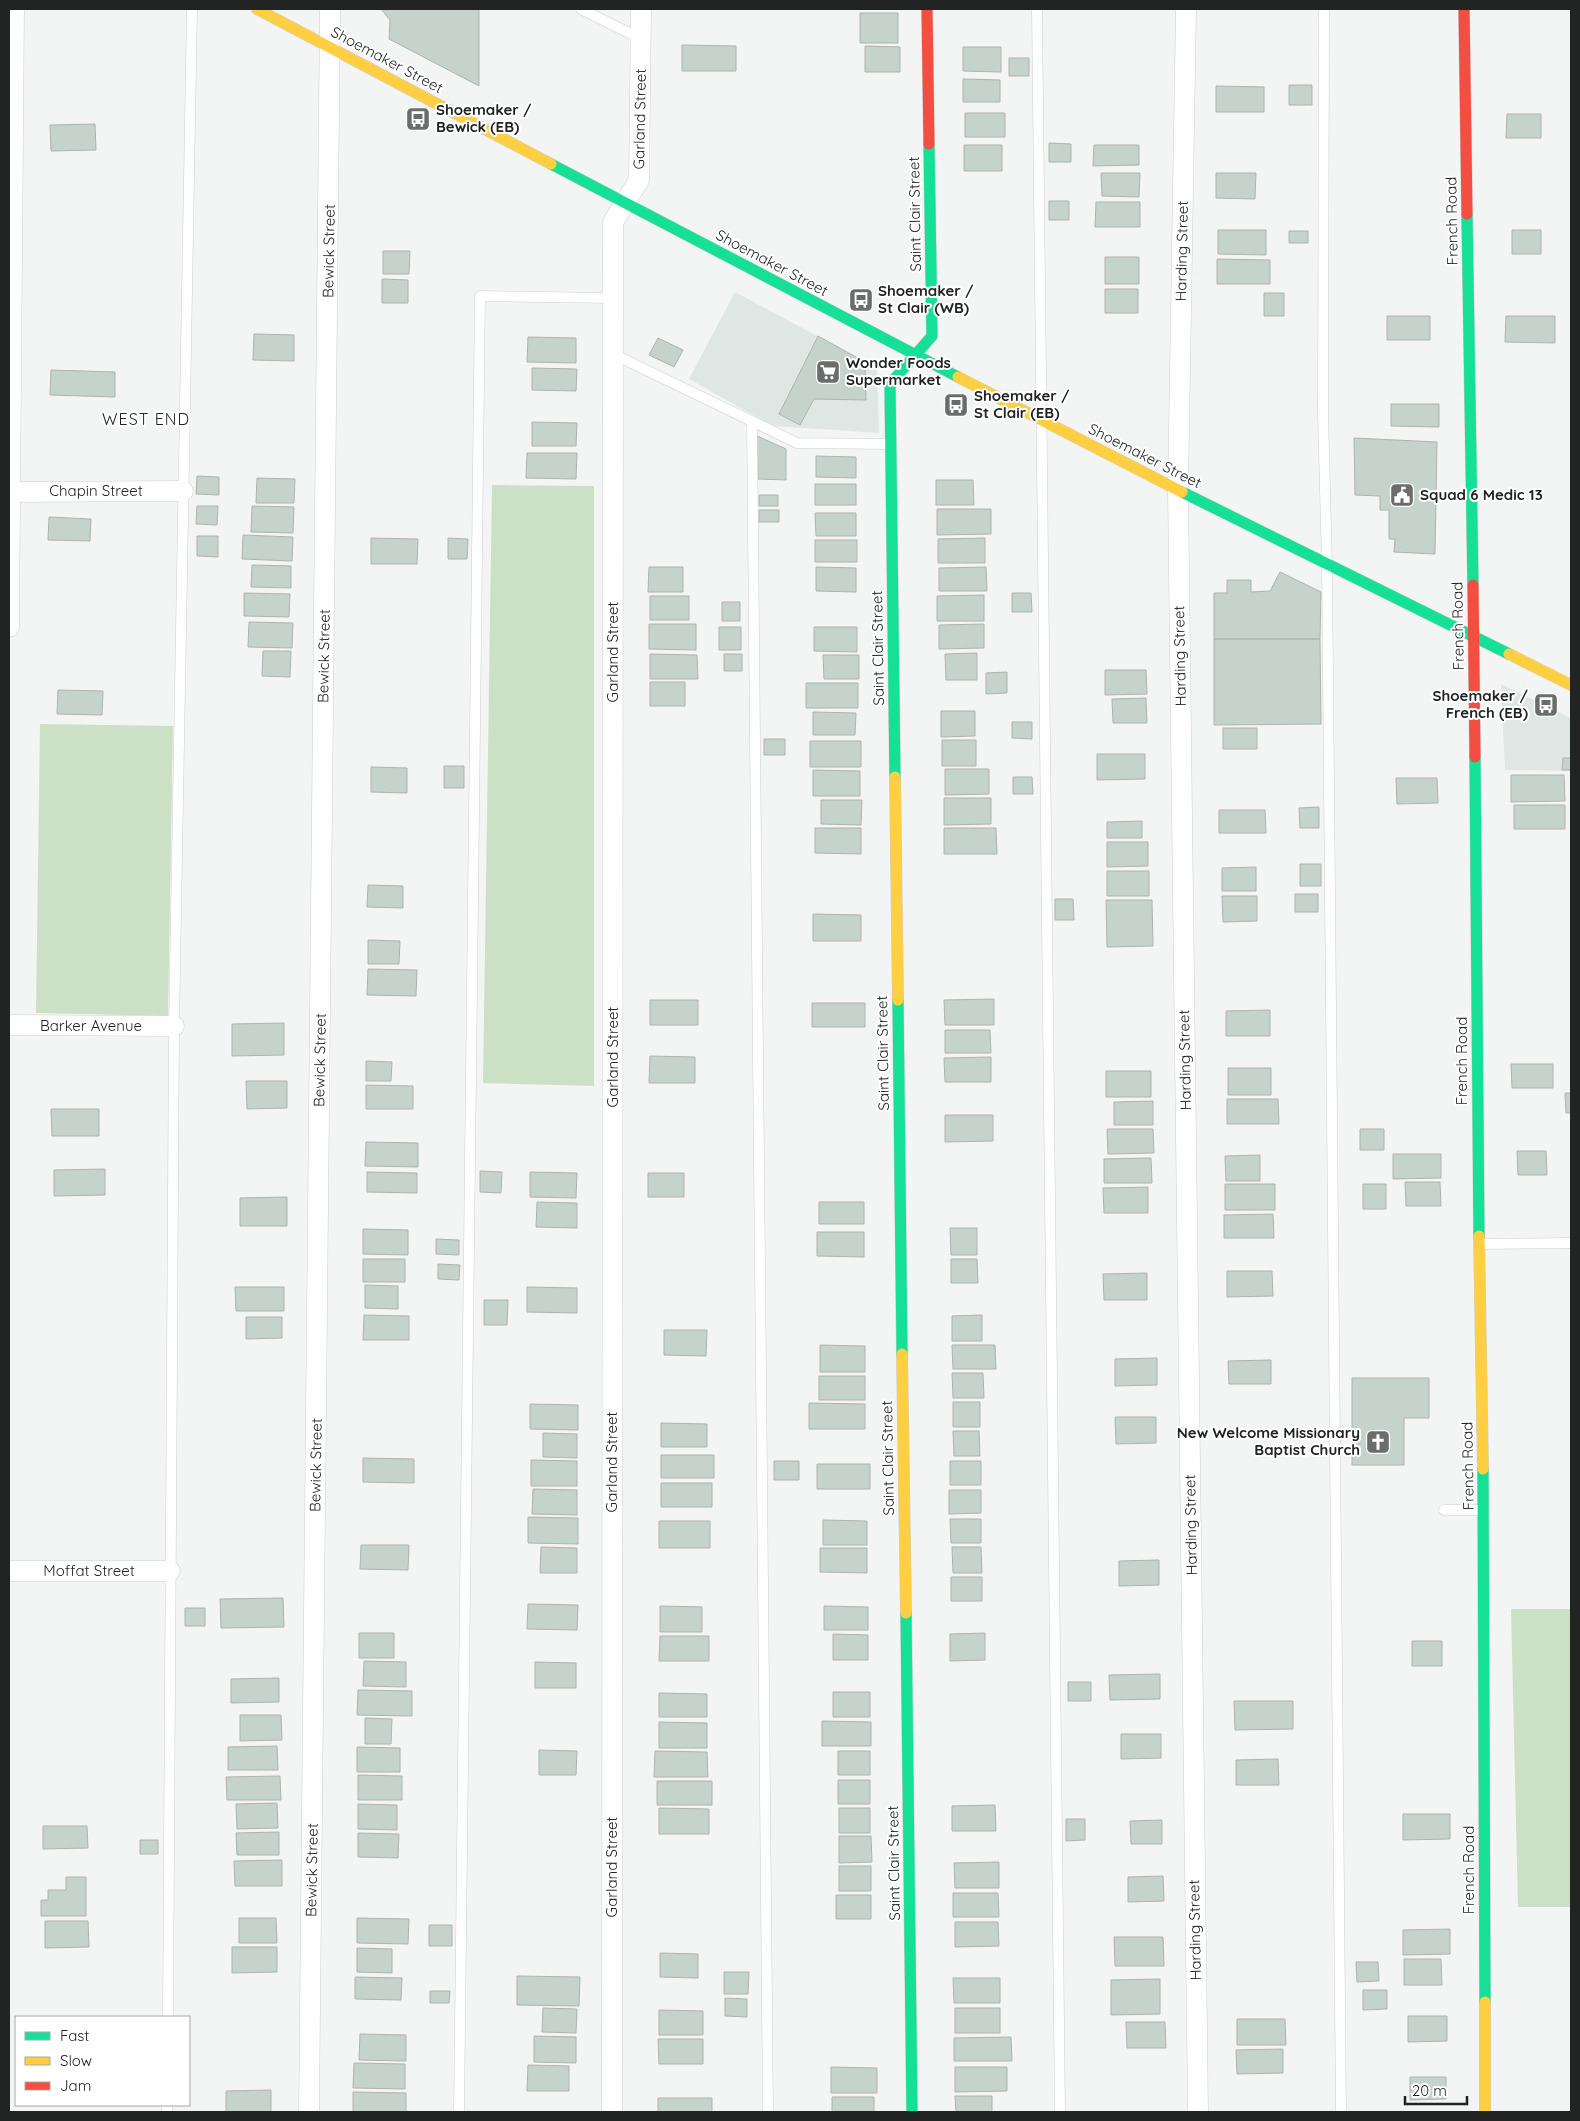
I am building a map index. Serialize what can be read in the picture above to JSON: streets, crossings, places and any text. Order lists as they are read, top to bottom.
{
  "streets": {
    "street": [
      "Shoemaker Street",
      "Garland Street",
      "Saint Clair Street",
      "French Road",
      "Bewick Street",
      "Harding Street",
      "Chapin Street",
      "Barker Avenue",
      "Moffat Street"
    ]
  },
  "crossings": [
    ["Shoemaker Street", "Garland Street"],
    ["Shoemaker Street", "Saint Clair Street"],
    ["Shoemaker Street", "French Road"],
    ["Shoemaker Street", "Bewick Street"],
    ["Shoemaker Street", "Harding Street"]
  ],
  "districts": ["WEST END"],
  "places": {
    "bus stop": [
      "Shoemaker / Bewick (EB)",
      "Shoemaker / St Clair (WB)",
      "Shoemaker / St Clair (EB)",
      "Shoemaker / French (EB)"
    ],
    "supermarket": ["Wonder Foods Supermarket"],
    "public building": ["Squad 6 Medic 13"],
    "church": ["New Welcome Missionary Baptist Church"]
  },
  "legend": ["Fast", "Slow", "Jam"],
  "scale_bar": "20 m"
}
